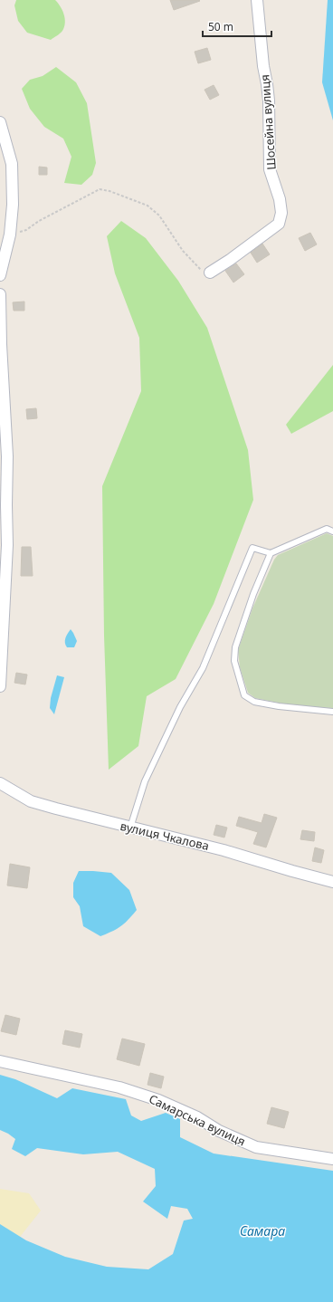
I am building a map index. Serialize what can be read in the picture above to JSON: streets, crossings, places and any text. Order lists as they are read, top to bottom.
{
  "streets": {
    "street": ["Шосейна вулиця", "вулиця Чкалова", "Самарська вулиця"]
  },
  "water": ["Самара"],
  "scale_bar": "50 m"
}
